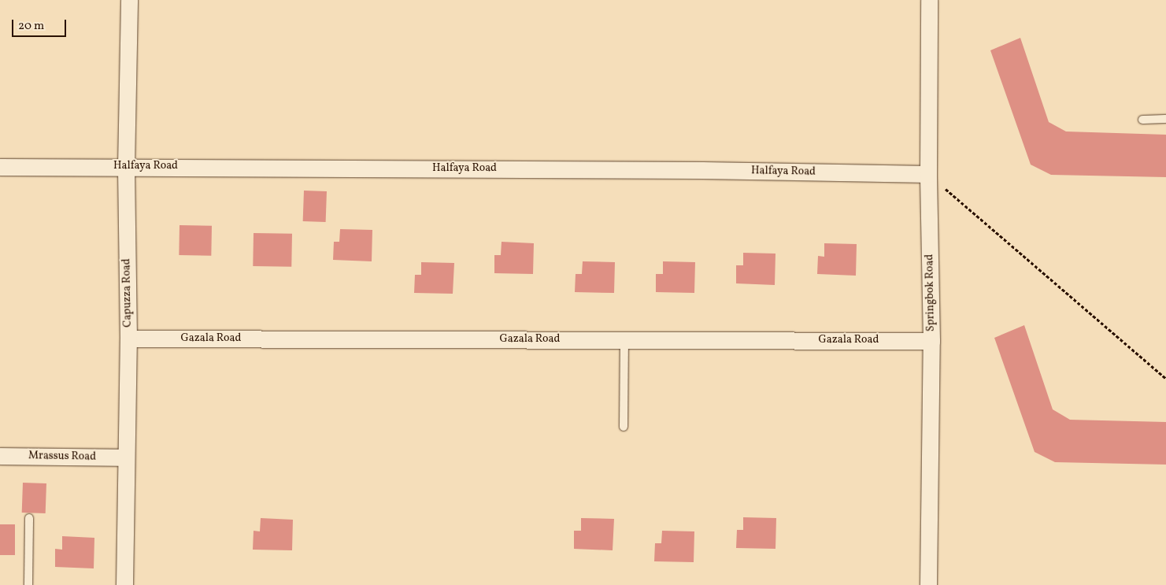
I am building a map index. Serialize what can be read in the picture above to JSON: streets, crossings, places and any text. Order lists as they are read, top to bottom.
{
  "streets": {
    "street": [
      "Halfaya Road",
      "Capuzza Road",
      "Springbok Road",
      "Gazala Road",
      "Mrassus Road"
    ]
  },
  "crossings": [
    ["Halfaya Road", "Capuzza Road"],
    ["Halfaya Road", "Springbok Road"],
    ["Capuzza Road", "Gazala Road"],
    ["Capuzza Road", "Mrassus Road"],
    ["Springbok Road", "Gazala Road"]
  ],
  "scale_bar": "20 m"
}
